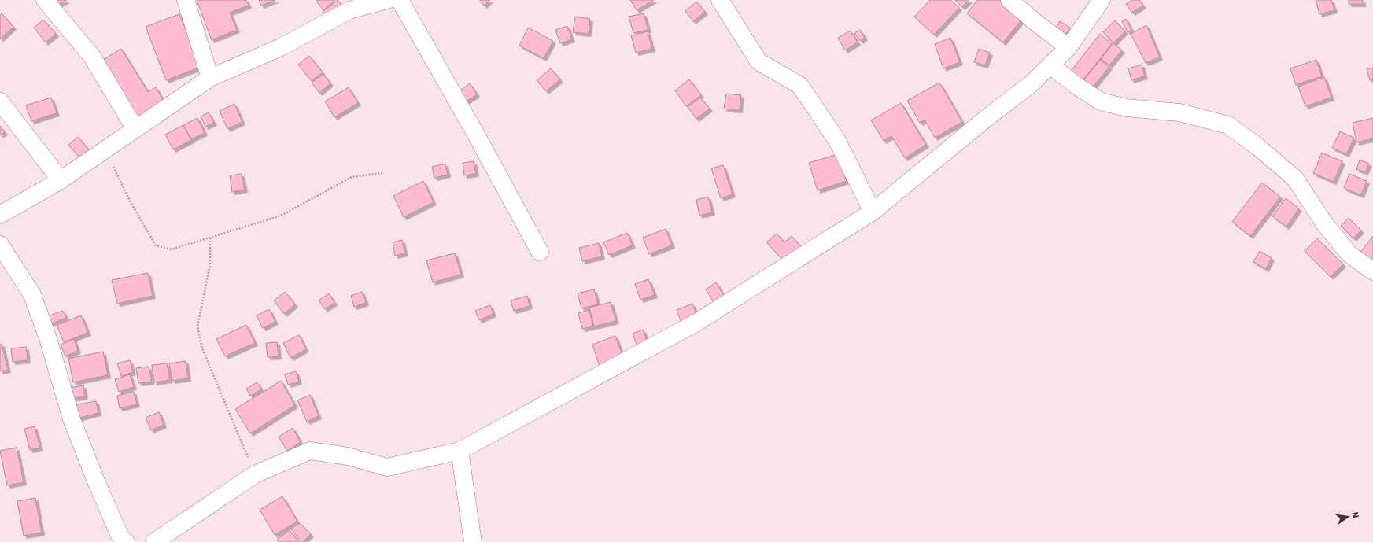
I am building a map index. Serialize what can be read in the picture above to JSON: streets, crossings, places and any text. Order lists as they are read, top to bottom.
{
  "north": "right"
}
